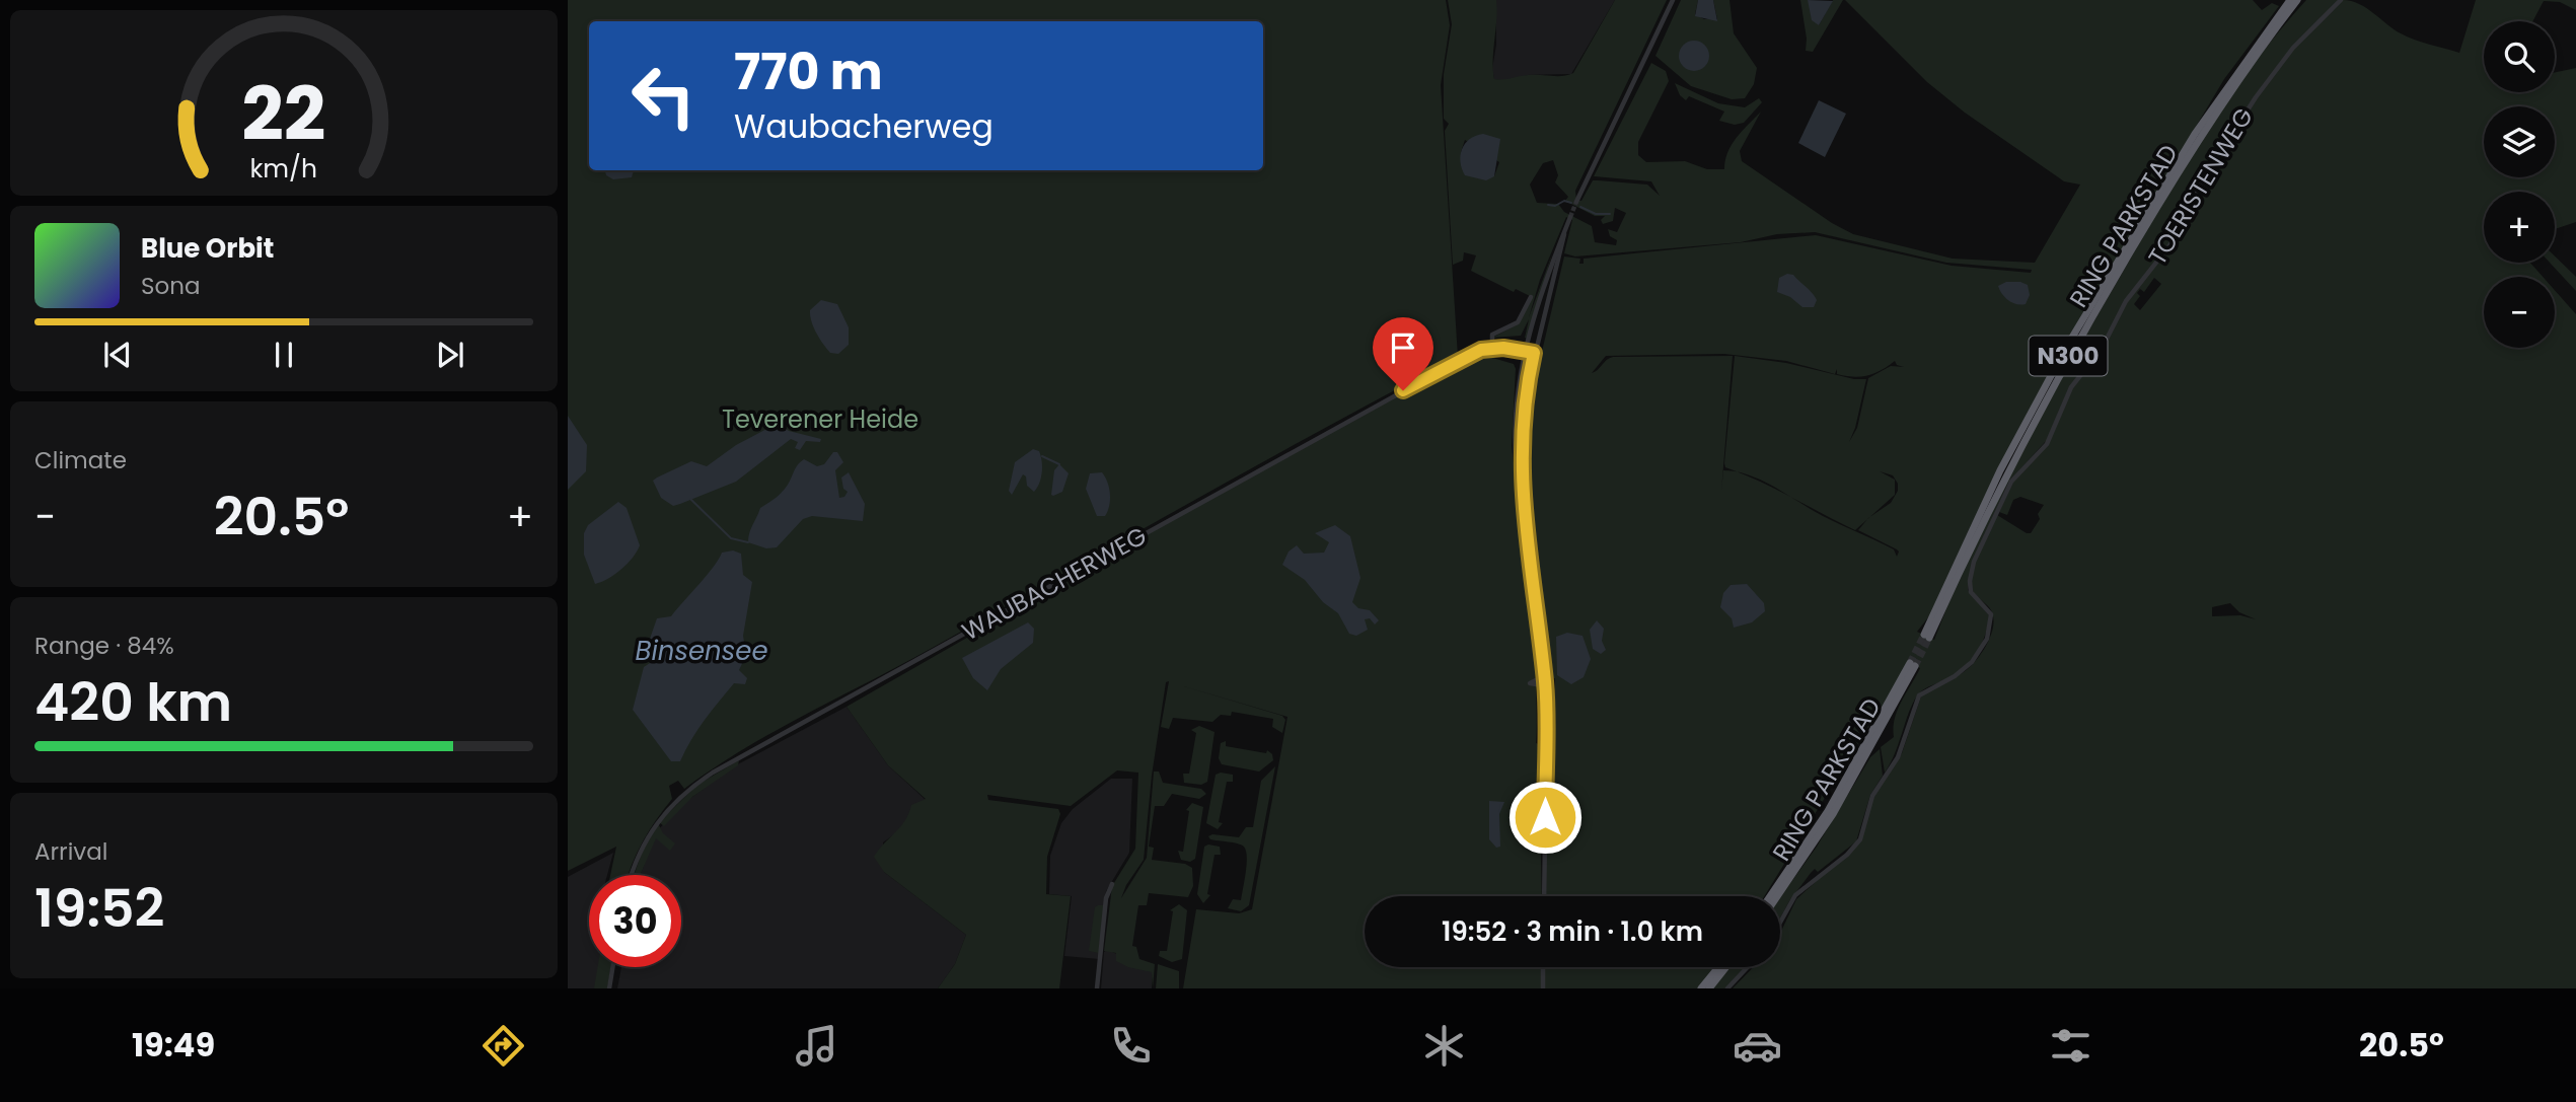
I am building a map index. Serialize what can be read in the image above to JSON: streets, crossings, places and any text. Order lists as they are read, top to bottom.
{
  "streets": {
    "highway": ["RING PARKSTAD", "N300"],
    "street": ["TOERISTENWEG", "WAUBACHERWEG"]
  },
  "crossings": [
    ["RING PARKSTAD", "N300"]
  ],
  "water": ["Binsensee"],
  "parks": ["Teverener Heide"],
  "page": {
    "map_buttons": ["+", "−"],
    "turn": ["770 m", "Waubacherweg"],
    "song": ["Blue Orbit", "Sona"],
    "tile": [
      "Climate",
      ["Range · 84%", "420 km"],
      ["Arrival", "19:52"]
    ],
    "heat": ["−", "20.5°", "+"],
    "limit": "30",
    "trip": "19:52 · 3 min · 1.0 km",
    "tabs": ["19:49", "20.5°"],
    "gauge": ["22", "km/h"]
  }
}
